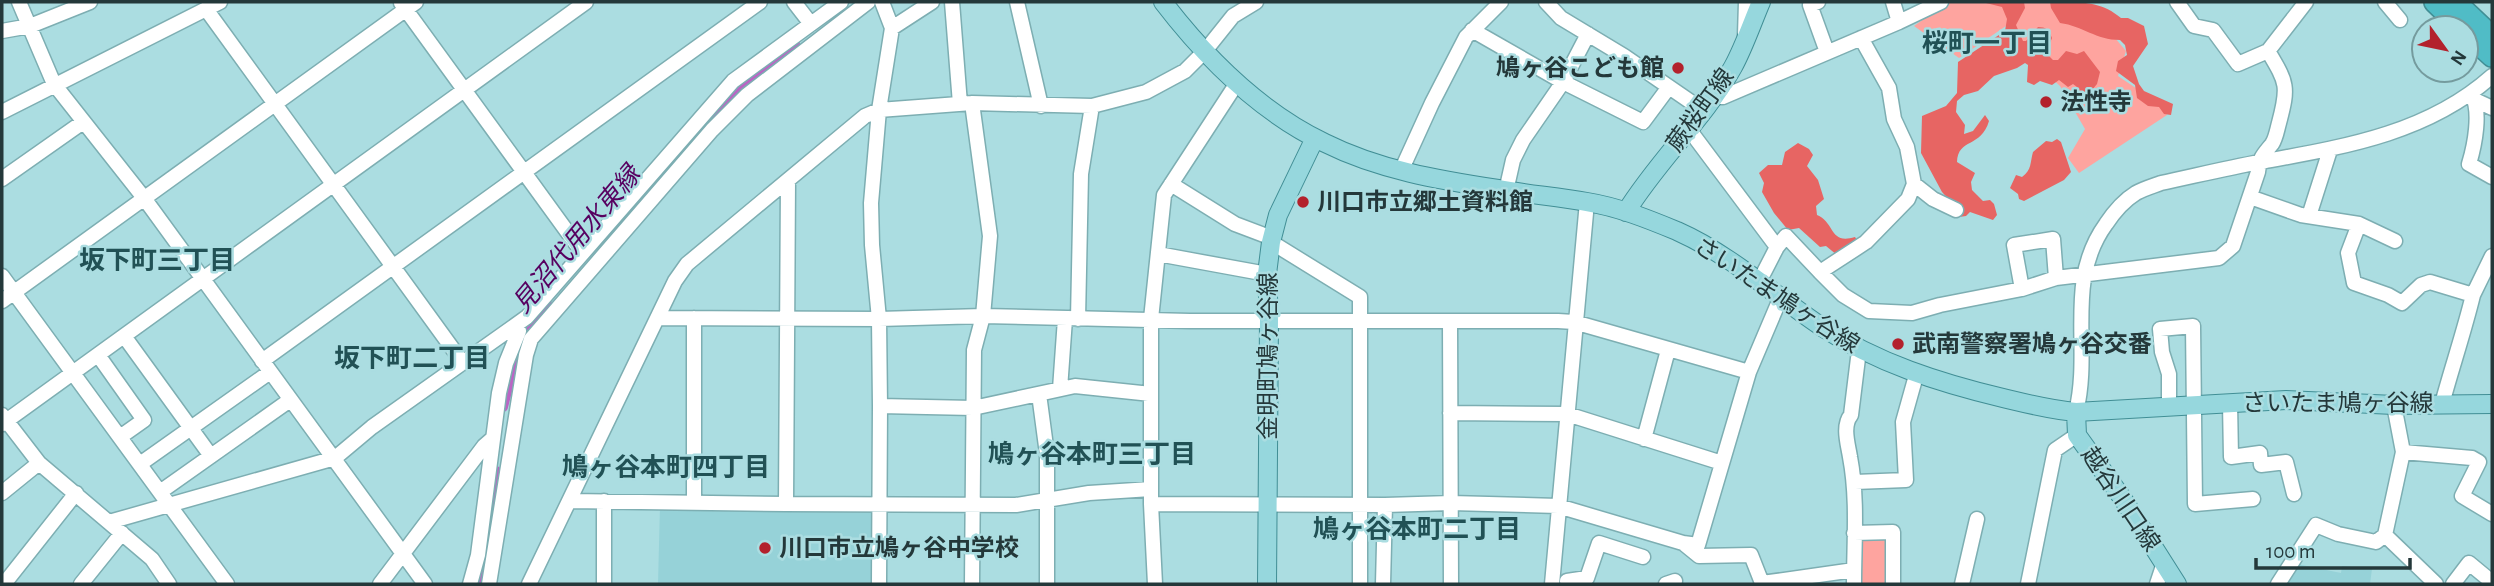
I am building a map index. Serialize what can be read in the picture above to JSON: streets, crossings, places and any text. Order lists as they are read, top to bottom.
{
  "streets": {
    "main road": [
      "蕨桜町線",
      "さいたま鳩ヶ谷線",
      "金明町鳩ヶ谷線",
      "越谷川口線"
    ]
  },
  "crossings": [
    ["蕨桜町線", "さいたま鳩ヶ谷線"],
    ["さいたま鳩ヶ谷線", "金明町鳩ヶ谷線"],
    ["さいたま鳩ヶ谷線", "越谷川口線"]
  ],
  "districts": [
    "桜町一丁目",
    "坂下町三丁目",
    "坂下町二丁目",
    "鳩ヶ谷本町三丁目",
    "鳩ヶ谷本町四丁目",
    "鳩ヶ谷本町二丁目"
  ],
  "water": ["見沼代用水東縁"],
  "places": [
    "鳩ヶ谷こども館",
    "法性寺",
    "川口市立郷土資料館",
    "武南警察署鳩ヶ谷交番",
    "川口市立鳩ヶ谷中学校"
  ],
  "scale_bar": "100 m",
  "north": "bottom right"
}
